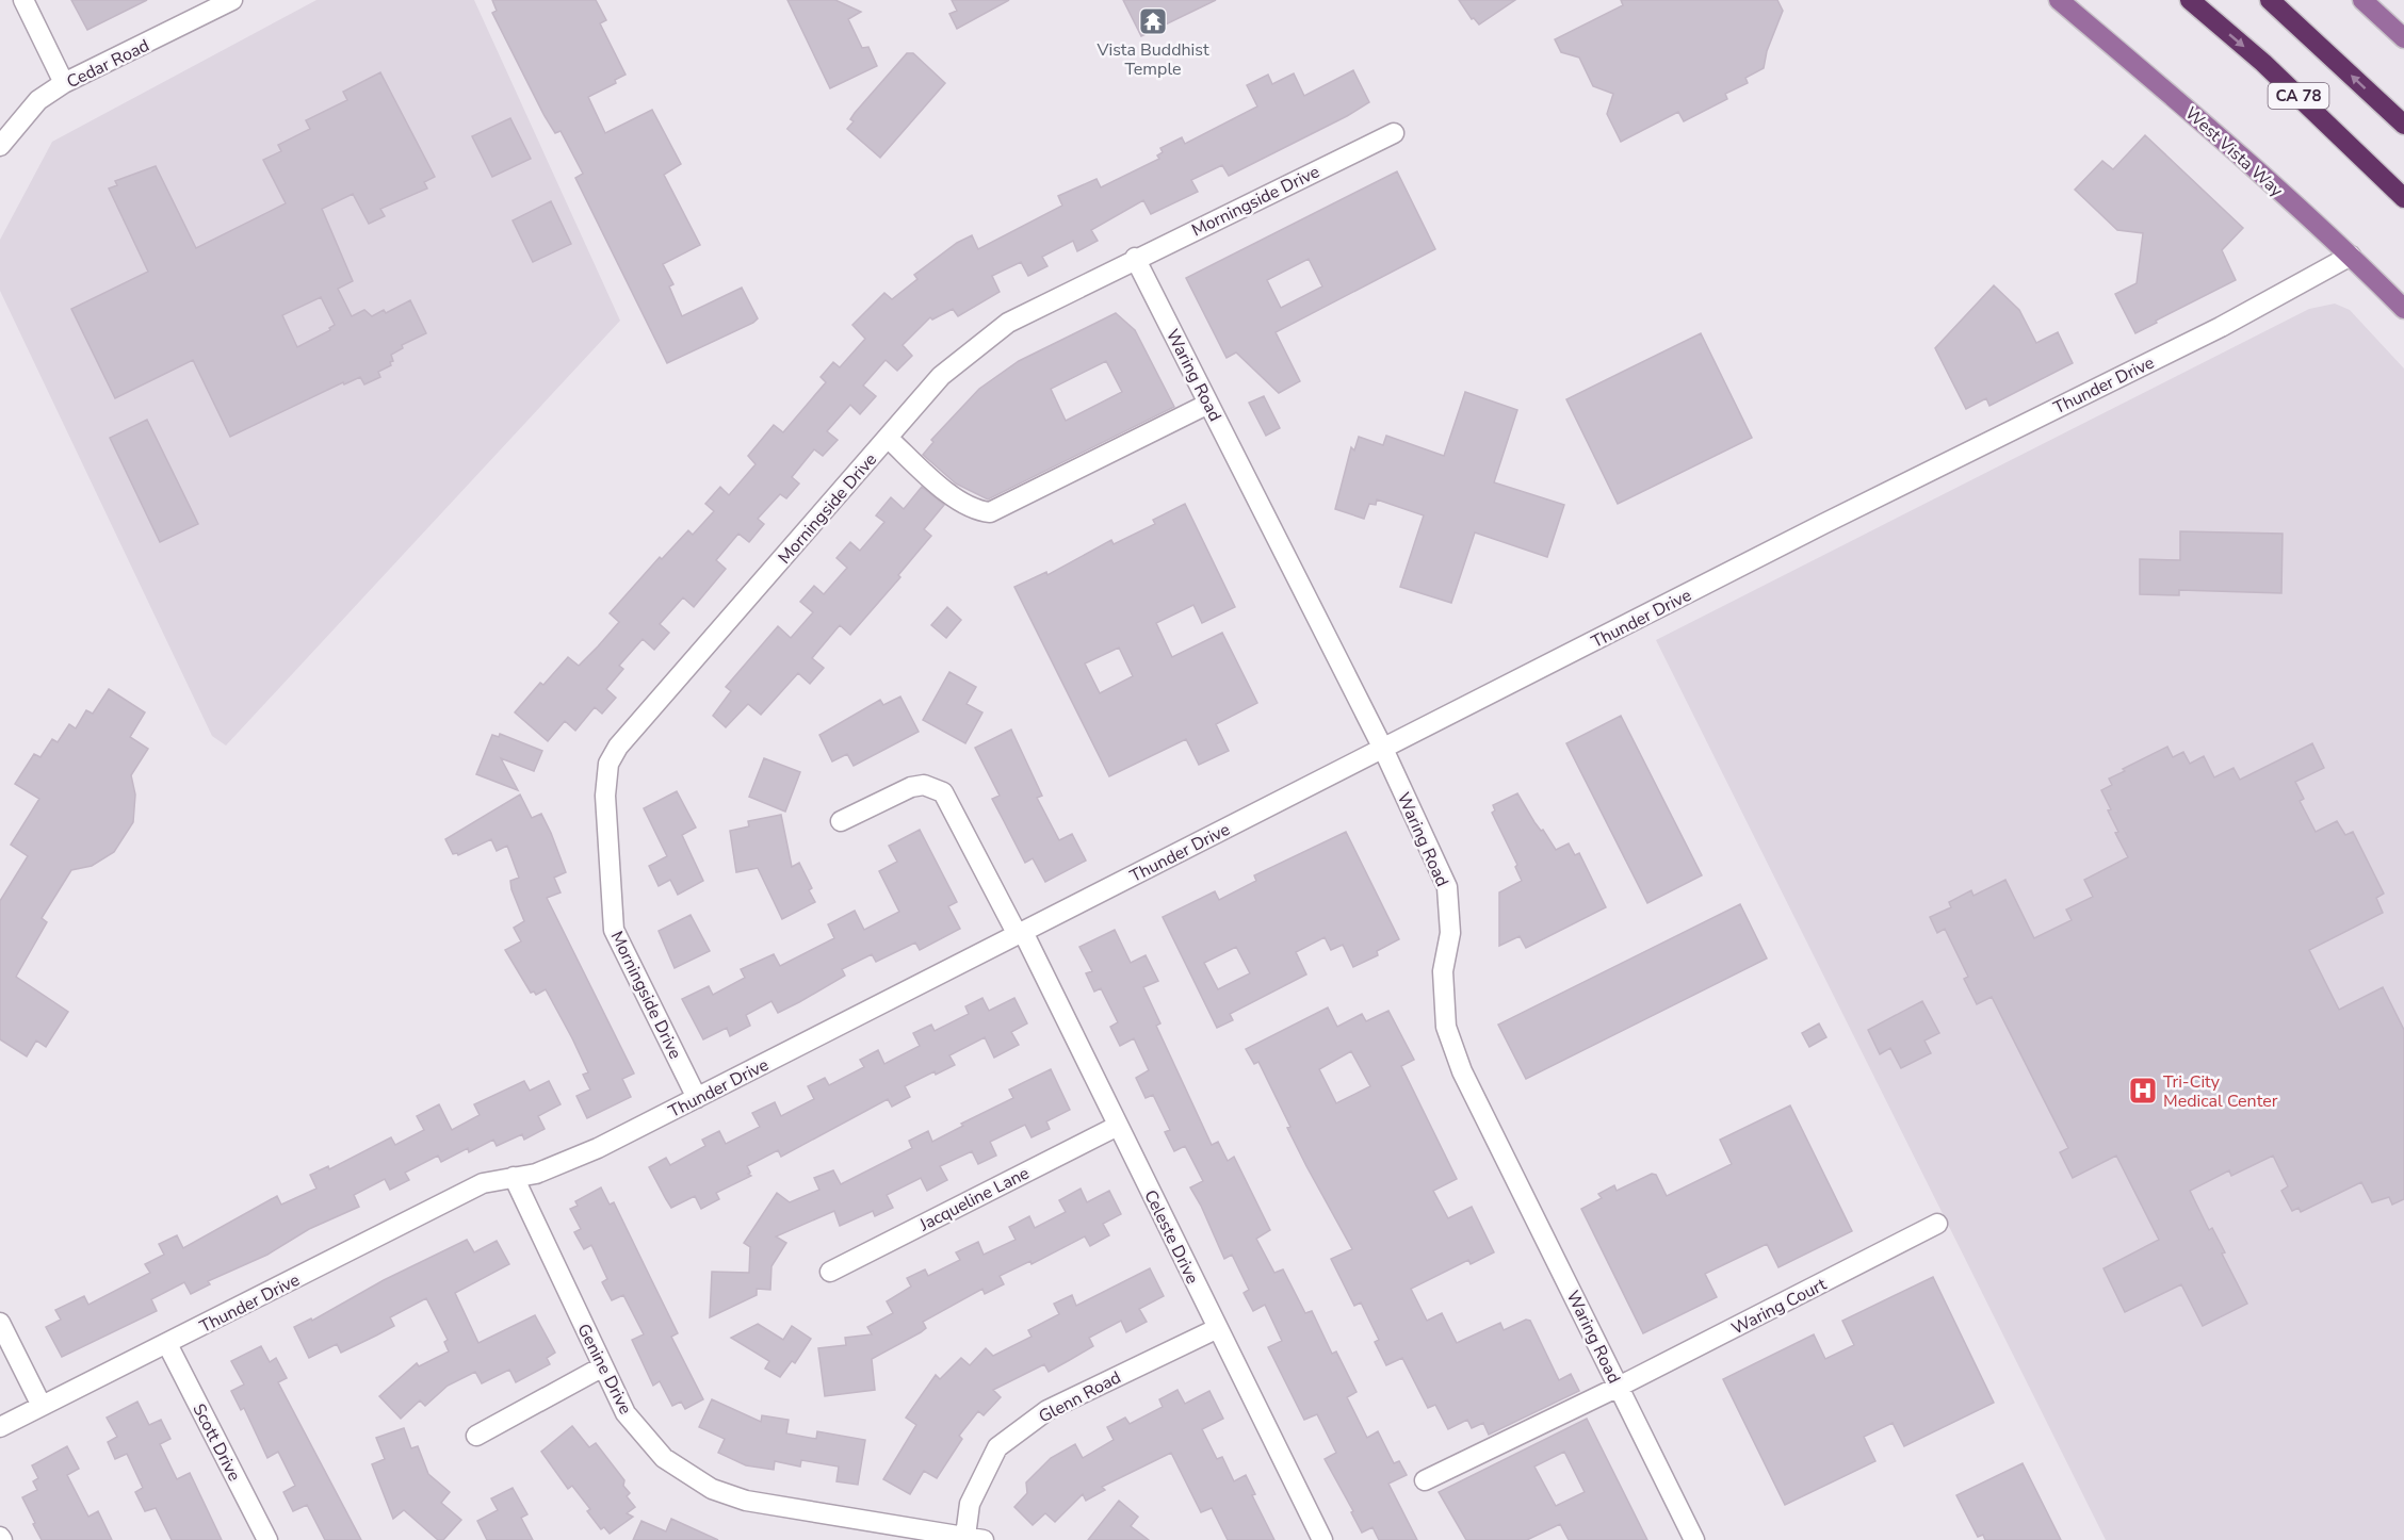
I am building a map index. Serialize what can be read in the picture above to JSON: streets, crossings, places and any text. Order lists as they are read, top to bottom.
{
  "streets": {
    "highway": ["CA 78"],
    "main road": ["West Vista Way"],
    "street": [
      "Cedar Road",
      "Morningside Drive",
      "Waring Road",
      "Thunder Drive",
      "Jacqueline Lane",
      "Celeste Drive",
      "Waring Court",
      "Genine Drive",
      "Glenn Road",
      "Scott Drive"
    ]
  },
  "crossings": [
    ["West Vista Way", "Thunder Drive"],
    ["Morningside Drive", "Waring Road"],
    ["Morningside Drive", "Thunder Drive"],
    ["Waring Road", "Thunder Drive"],
    ["Waring Road", "Waring Court"],
    ["Thunder Drive", "Celeste Drive"],
    ["Thunder Drive", "Genine Drive"],
    ["Thunder Drive", "Scott Drive"],
    ["Jacqueline Lane", "Celeste Drive"],
    ["Celeste Drive", "Glenn Road"],
    ["Genine Drive", "Glenn Road"]
  ],
  "places": {
    "temple": ["Vista Buddhist Temple"],
    "hospital": ["Tri-City Medical Center"]
  }
}
